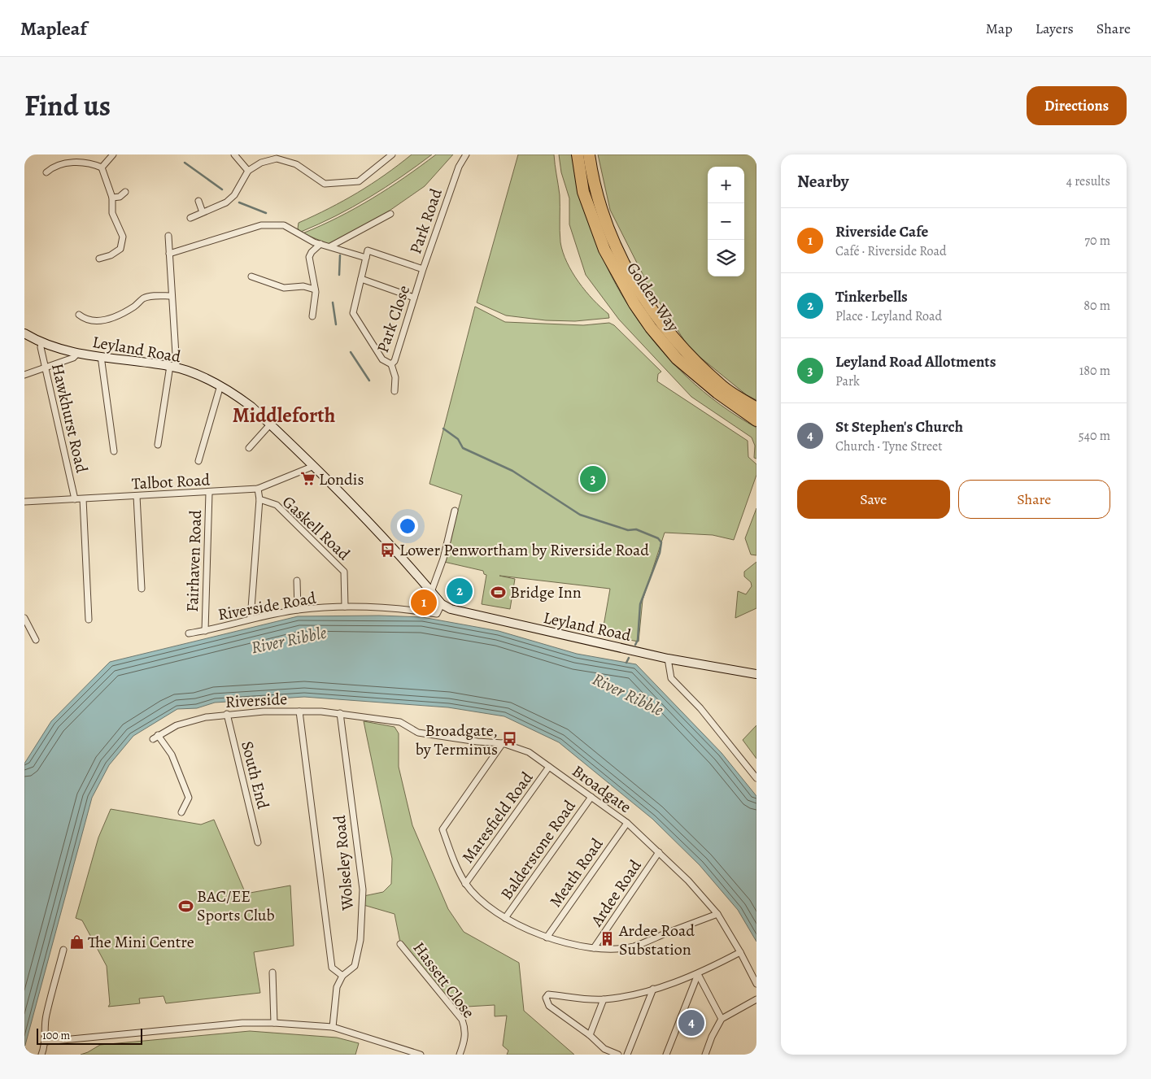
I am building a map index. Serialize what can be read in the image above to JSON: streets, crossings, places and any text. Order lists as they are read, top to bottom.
{
  "streets": {
    "highway": ["Golden Way"],
    "main road": ["Leyland Road"],
    "street": [
      "Park Road",
      "Park Close",
      "Hawkhurst Road",
      "Talbot Road",
      "Gaskell Road",
      "Fairhaven Road",
      "Riverside Road",
      "Riverside",
      "South End",
      "Broadgate",
      "Maresfield Road",
      "Balderstone Road",
      "Wolseley Road",
      "Meath Road",
      "Ardee Road",
      "Hassett Close"
    ]
  },
  "crossings": [
    ["Park Road", "Park Close"],
    ["Leyland Road", "Hawkhurst Road"],
    ["Leyland Road", "Talbot Road"],
    ["Leyland Road", "Riverside Road"],
    ["Hawkhurst Road", "Talbot Road"],
    ["Talbot Road", "Fairhaven Road"],
    ["Gaskell Road", "Riverside Road"],
    ["Fairhaven Road", "Riverside Road"],
    ["Riverside", "South End"],
    ["Riverside", "Broadgate"],
    ["Riverside", "Wolseley Road"],
    ["Broadgate", "Maresfield Road"],
    ["Broadgate", "Balderstone Road"],
    ["Broadgate", "Meath Road"],
    ["Broadgate", "Ardee Road"]
  ],
  "districts": ["Middleforth"],
  "water": ["River Ribble"],
  "places": {
    "supermarket": ["Londis"],
    "bus stop": ["Lower Penwortham by Riverside Road", "Broadgate, by Terminus"],
    "sports": ["Bridge Inn", "BAC/EE Sports Club"],
    "building": ["Ardee Road Substation"],
    "shop": ["The Mini Centre"]
  },
  "scale_bar": "100 m",
  "page": {
    "header": "Mapleaf",
    "nav": ["Map", "Layers", "Share"],
    "title": "Find us",
    "buttons": [
      "Directions",
      ["Save", "Share"]
    ],
    "heading": ["Nearby", "4 results"],
    "map_buttons": ["+", "−"],
    "list": [
      {
        "mark": "1",
        "name": "Riverside Cafe",
        "note": "Café · Riverside Road",
        "value": "70 m"
      },
      {
        "mark": "2",
        "name": "Tinkerbells",
        "note": "Place · Leyland Road",
        "value": "80 m"
      },
      {
        "mark": "3",
        "name": "Leyland Road Allotments",
        "note": "Park",
        "value": "180 m"
      },
      {
        "mark": "4",
        "name": "St Stephen's Church",
        "note": "Church · Tyne Street",
        "value": "540 m"
      }
    ],
    "pins": [
      "3",
      "2",
      "1",
      "4"
    ],
    "scale": "100 m"
  }
}
